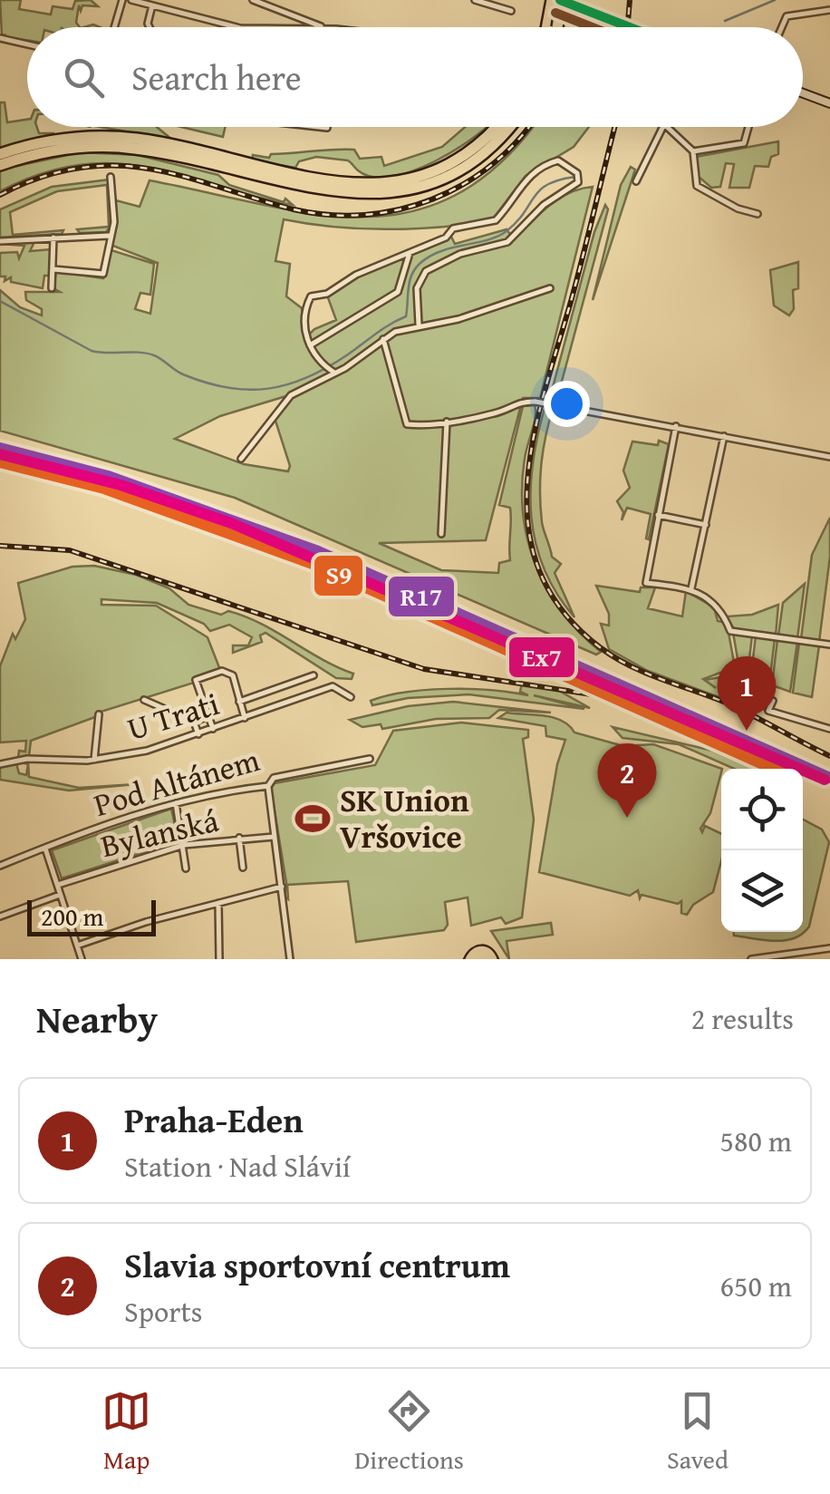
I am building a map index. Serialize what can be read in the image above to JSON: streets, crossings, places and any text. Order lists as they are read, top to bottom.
{
  "streets": {
    "street": ["U Trati", "Pod Altánem", "Bylanská"]
  },
  "places": {
    "sports": ["SK Union Vršovice"]
  },
  "lines": ["transit line R17", "transit line Ex7", "transit line S9"],
  "scale_bar": "200 m",
  "page": {
    "search": "Search here",
    "pins": ["1", "2"],
    "scale": "200 m",
    "heading": ["Nearby", "2 results"],
    "list": [
      {
        "mark": "1",
        "name": "Praha-Eden",
        "note": "Station · Nad Slávií",
        "value": "580 m"
      },
      {
        "mark": "2",
        "name": "Slavia sportovní centrum",
        "note": "Sports",
        "value": "650 m"
      }
    ],
    "nav": ["Map", "Directions", "Saved"]
  }
}
